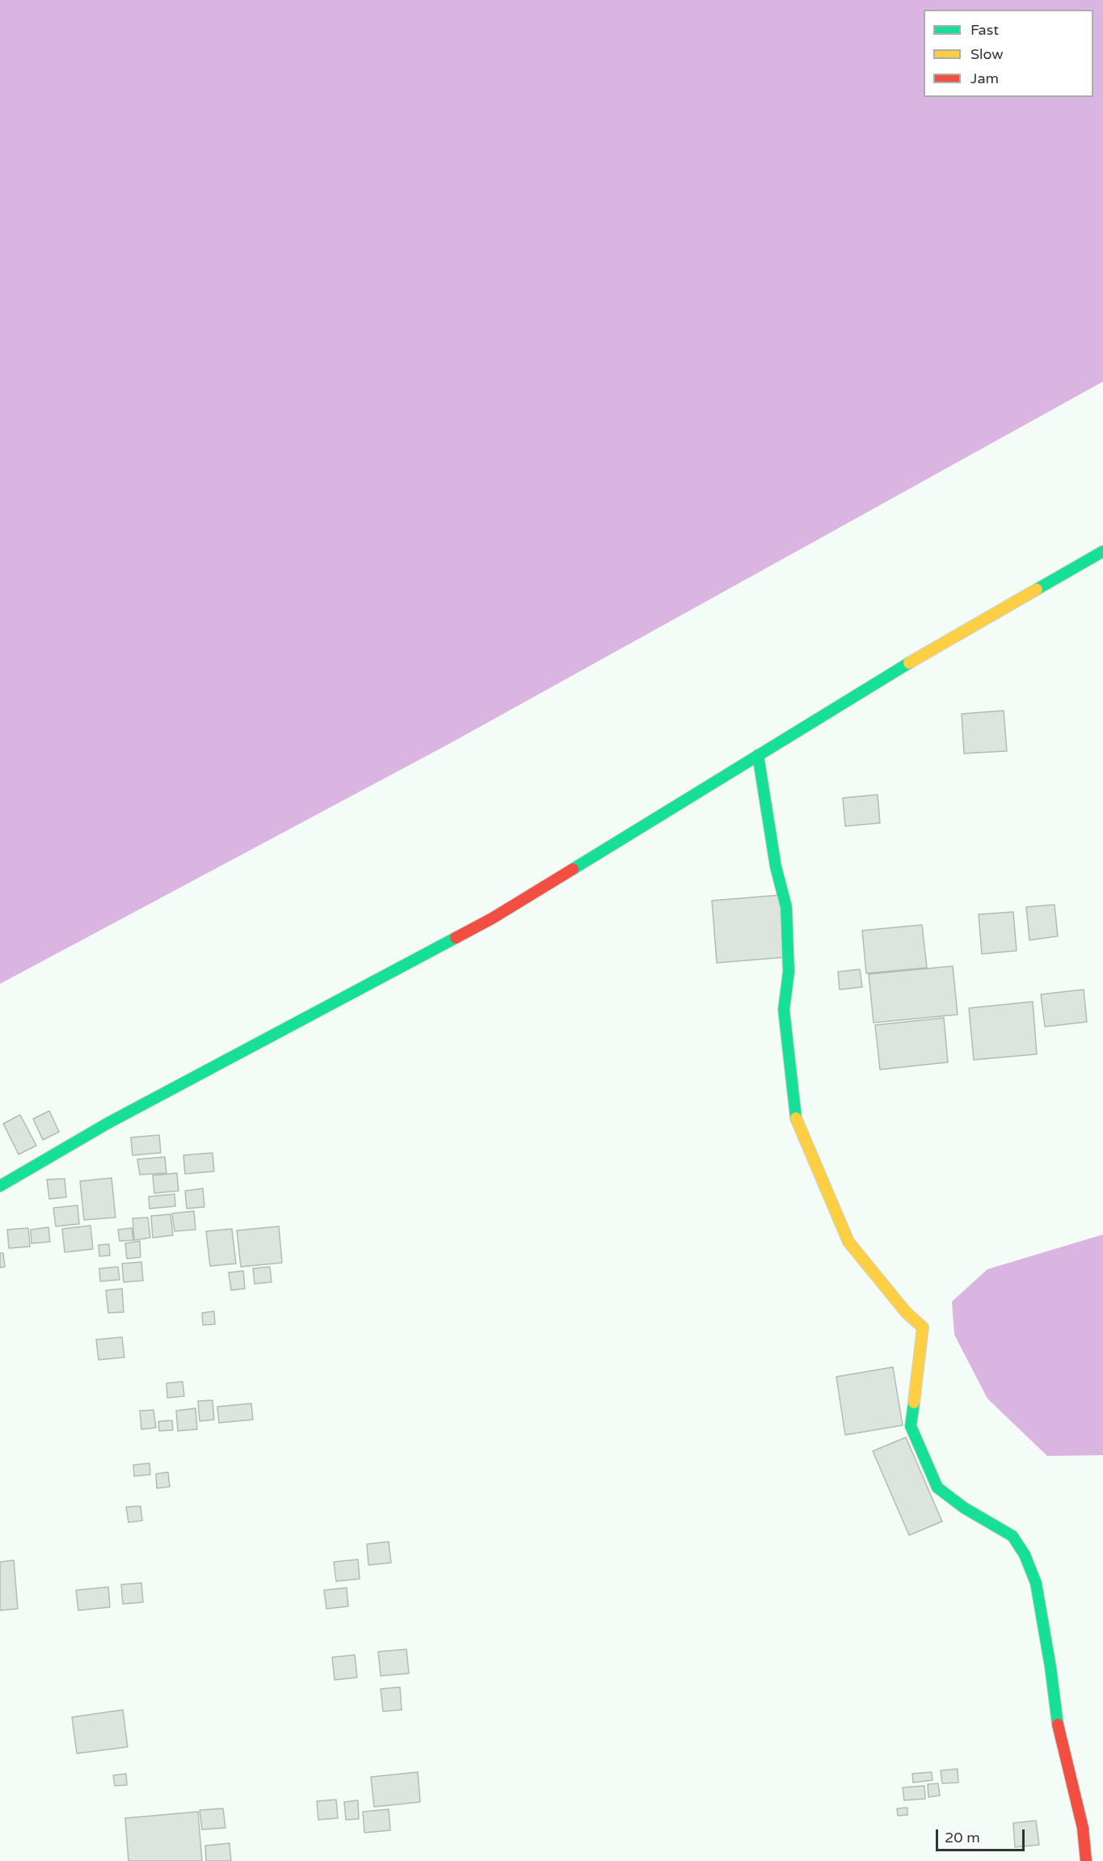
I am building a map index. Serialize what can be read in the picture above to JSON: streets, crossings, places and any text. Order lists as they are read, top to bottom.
{
  "legend": ["Fast", "Slow", "Jam"],
  "scale_bar": "20 m"
}
